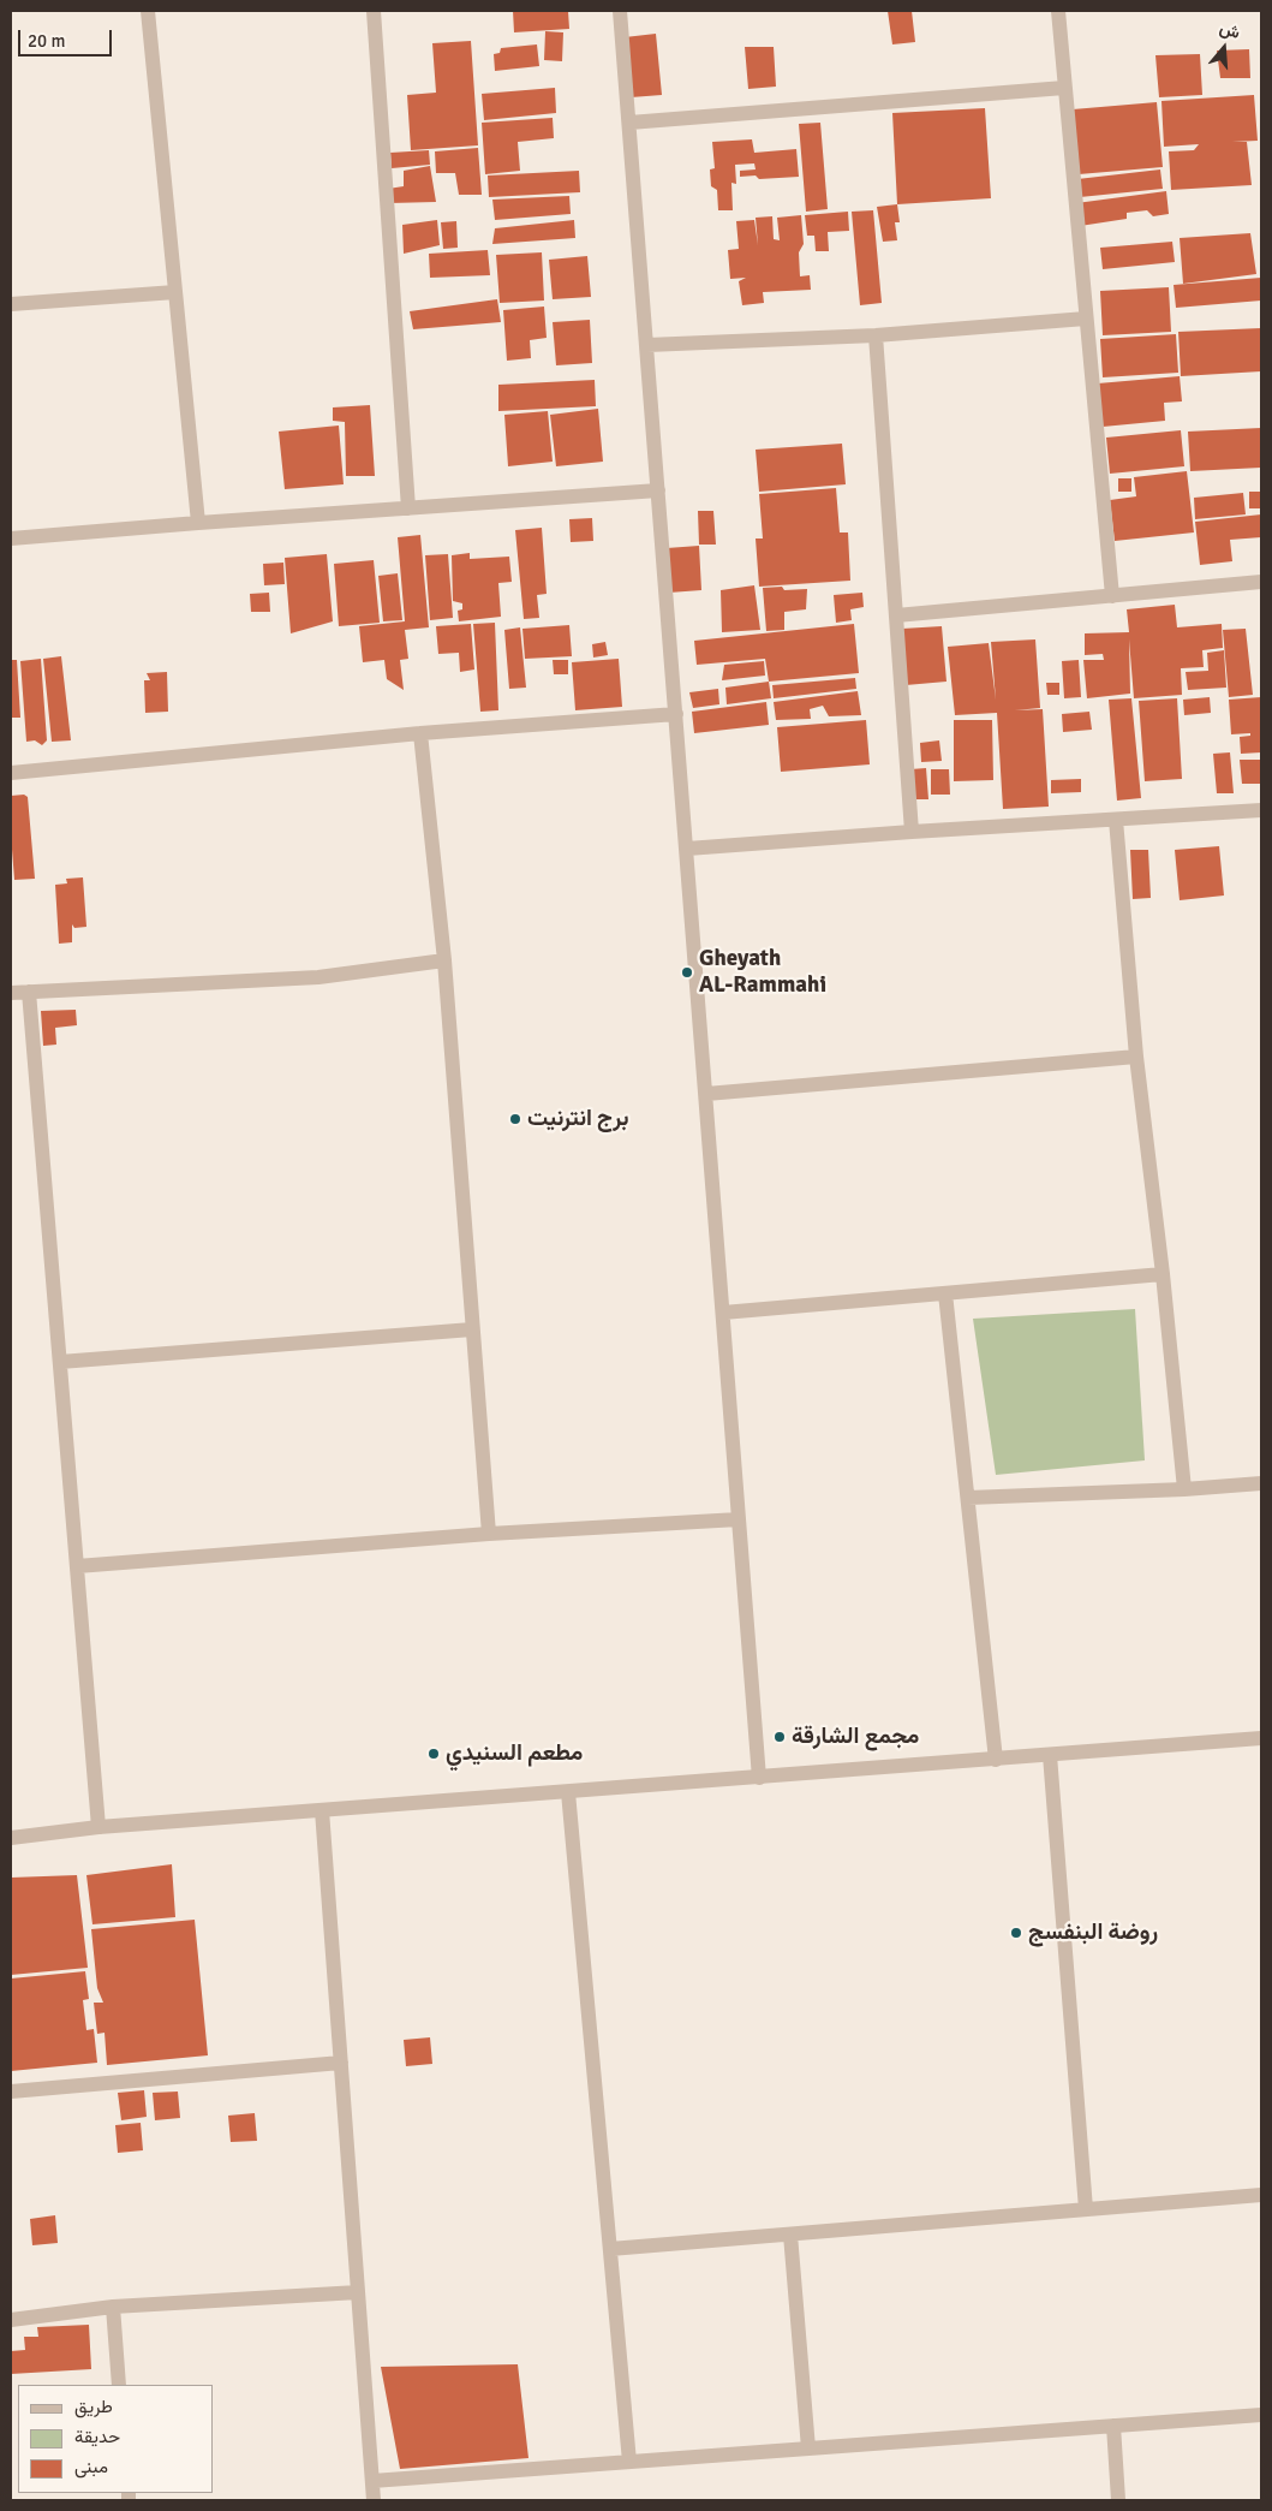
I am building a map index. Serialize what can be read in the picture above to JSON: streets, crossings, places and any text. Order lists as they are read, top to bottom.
{
  "places": [
    "Gheyath AL-Rammahi",
    "برج انترنيت",
    "مجمع الشارقة",
    "مطعم السنيدي",
    "روضة البنفسج"
  ],
  "legend": ["طريق", "حديقة", "مبنى"],
  "scale_bar": "20 m",
  "north": "top"
}
